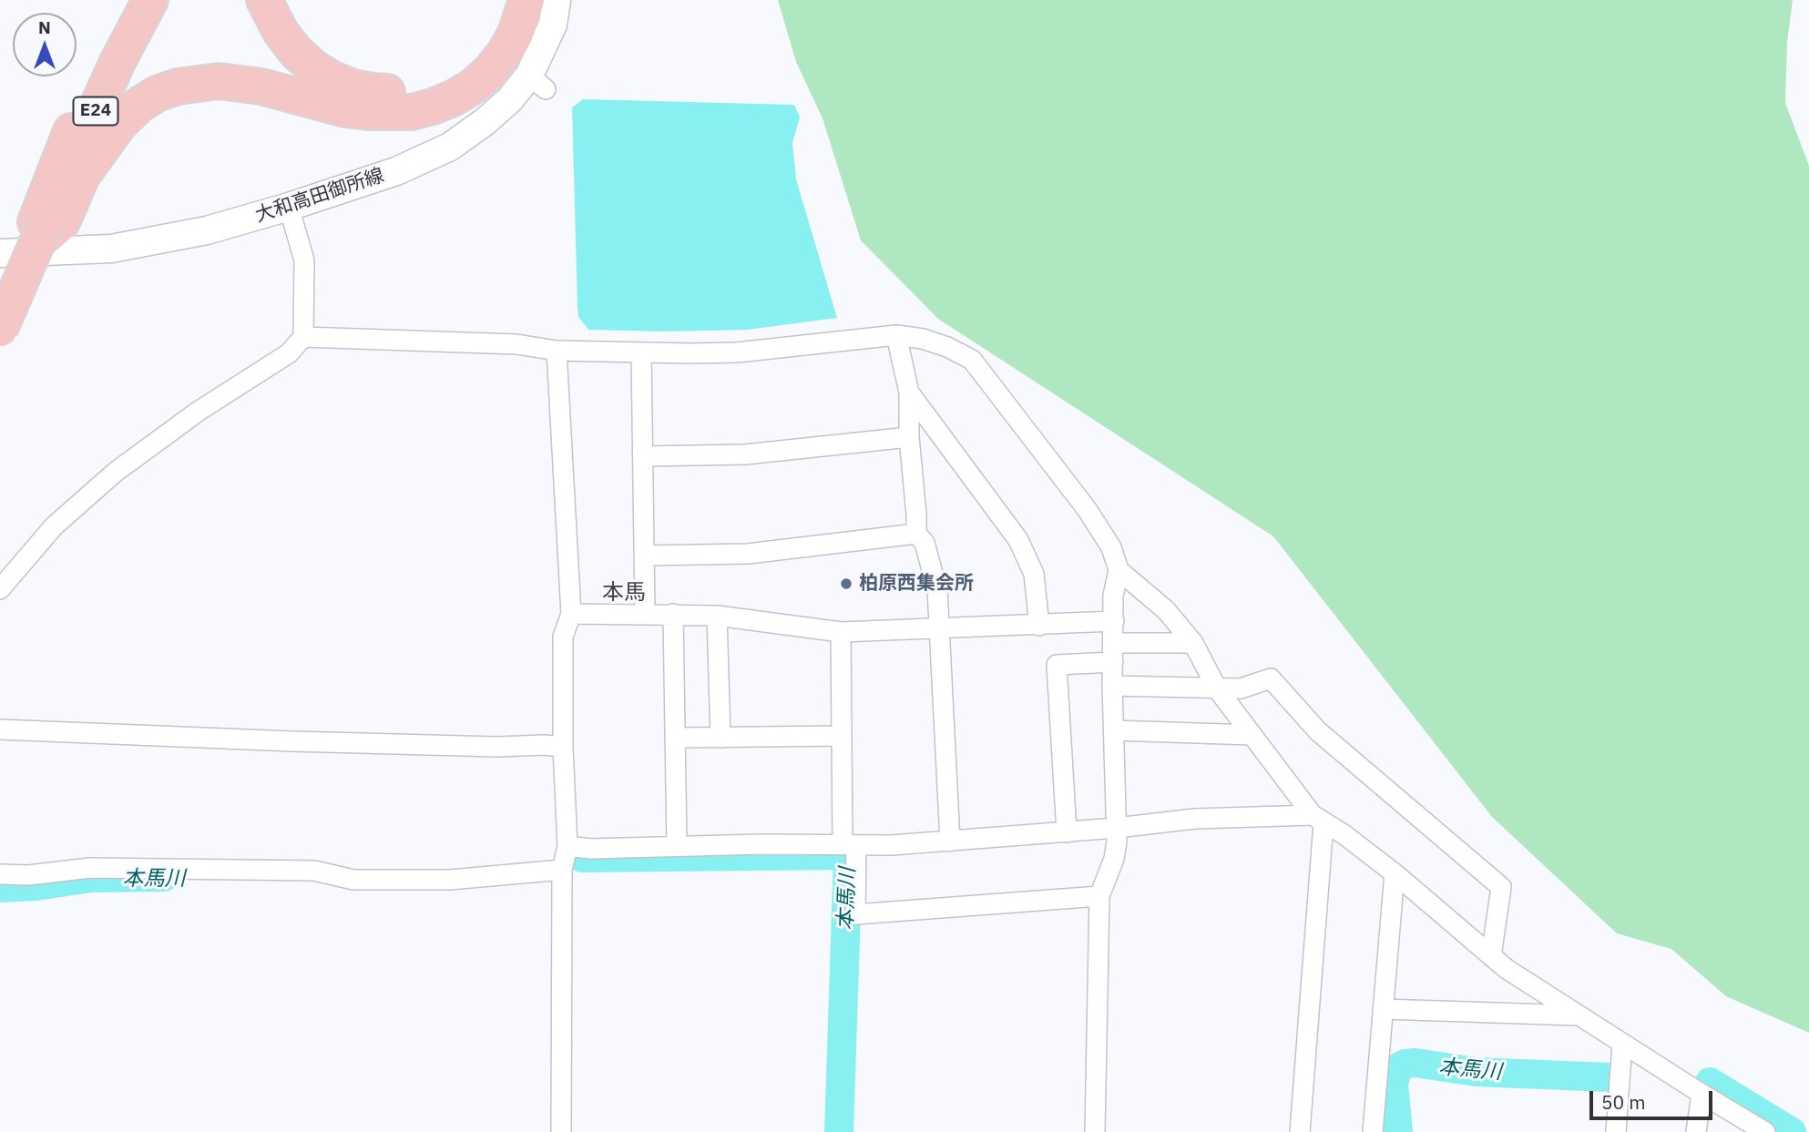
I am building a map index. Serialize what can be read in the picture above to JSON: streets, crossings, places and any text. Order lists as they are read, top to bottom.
{
  "streets": {
    "highway": ["E24"],
    "main road": ["大和高田御所線"]
  },
  "districts": ["本馬"],
  "water": ["本馬川"],
  "places": ["柏原西集会所"],
  "scale_bar": "50 m",
  "north": "top"
}
